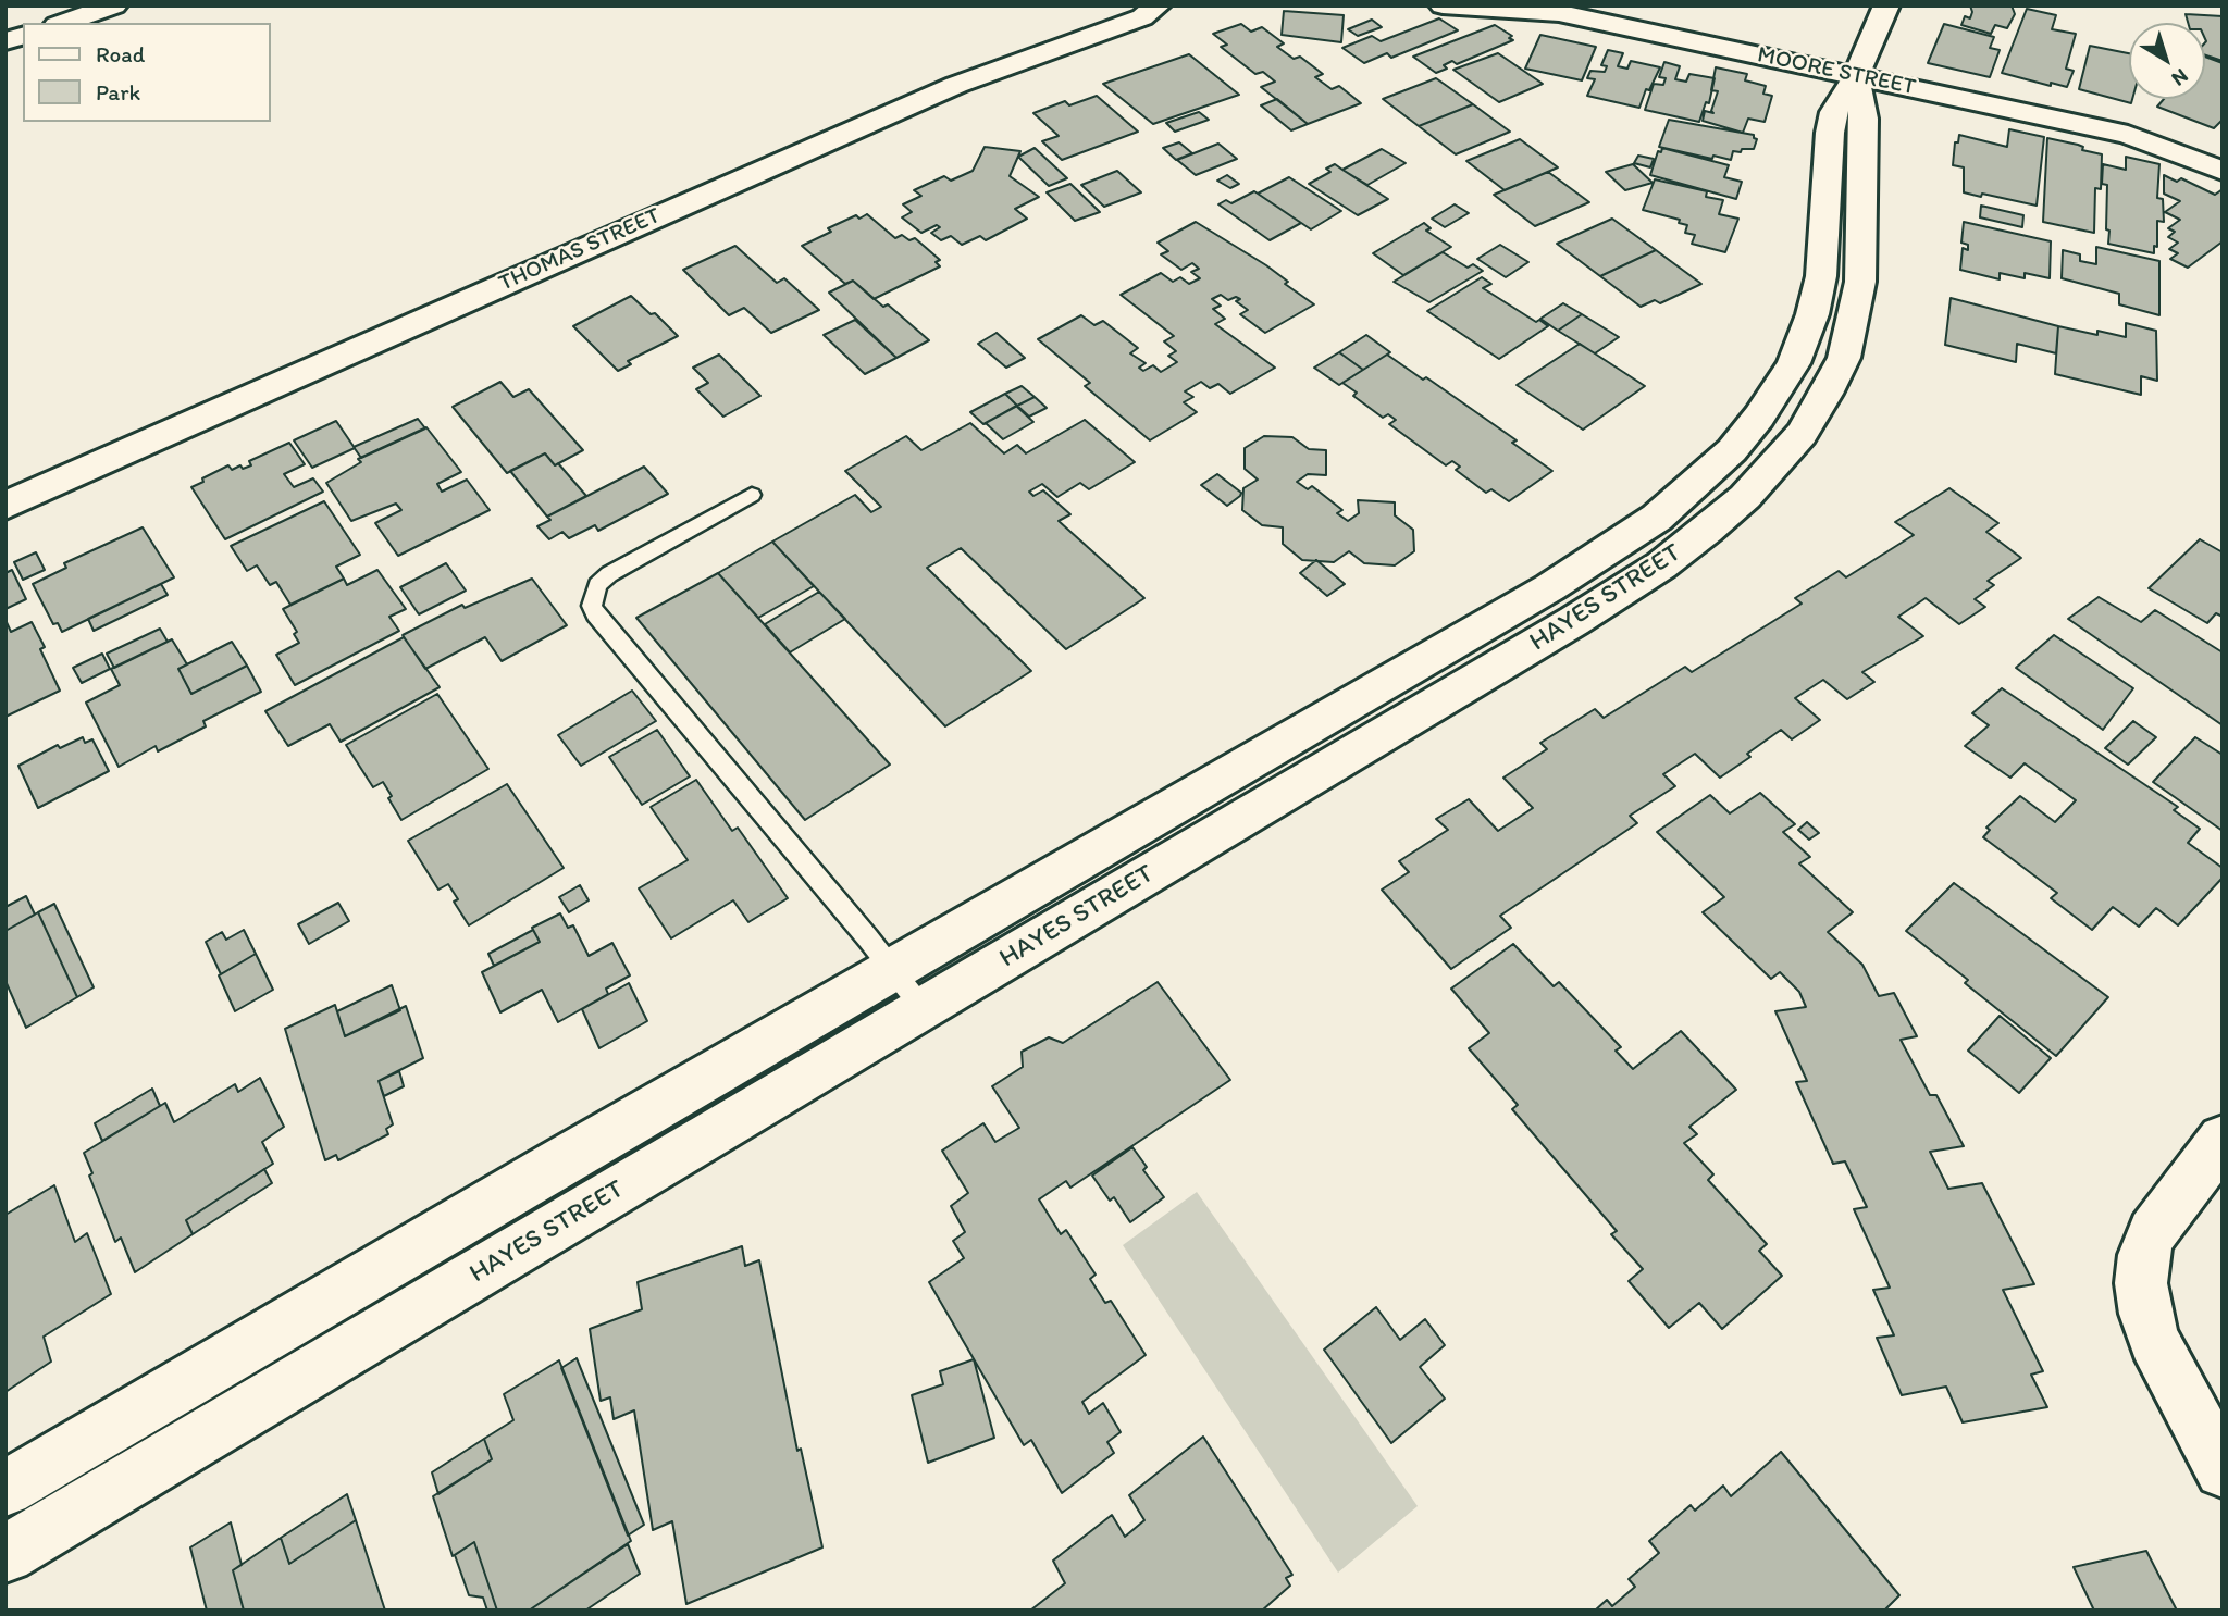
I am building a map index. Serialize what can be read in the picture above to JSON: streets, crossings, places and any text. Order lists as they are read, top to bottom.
{
  "streets": {
    "street": ["MOORE STREET", "THOMAS STREET", "HAYES STREET"]
  },
  "crossings": [
    ["MOORE STREET", "HAYES STREET"]
  ],
  "legend": ["Road", "Park"],
  "north": "bottom right"
}
